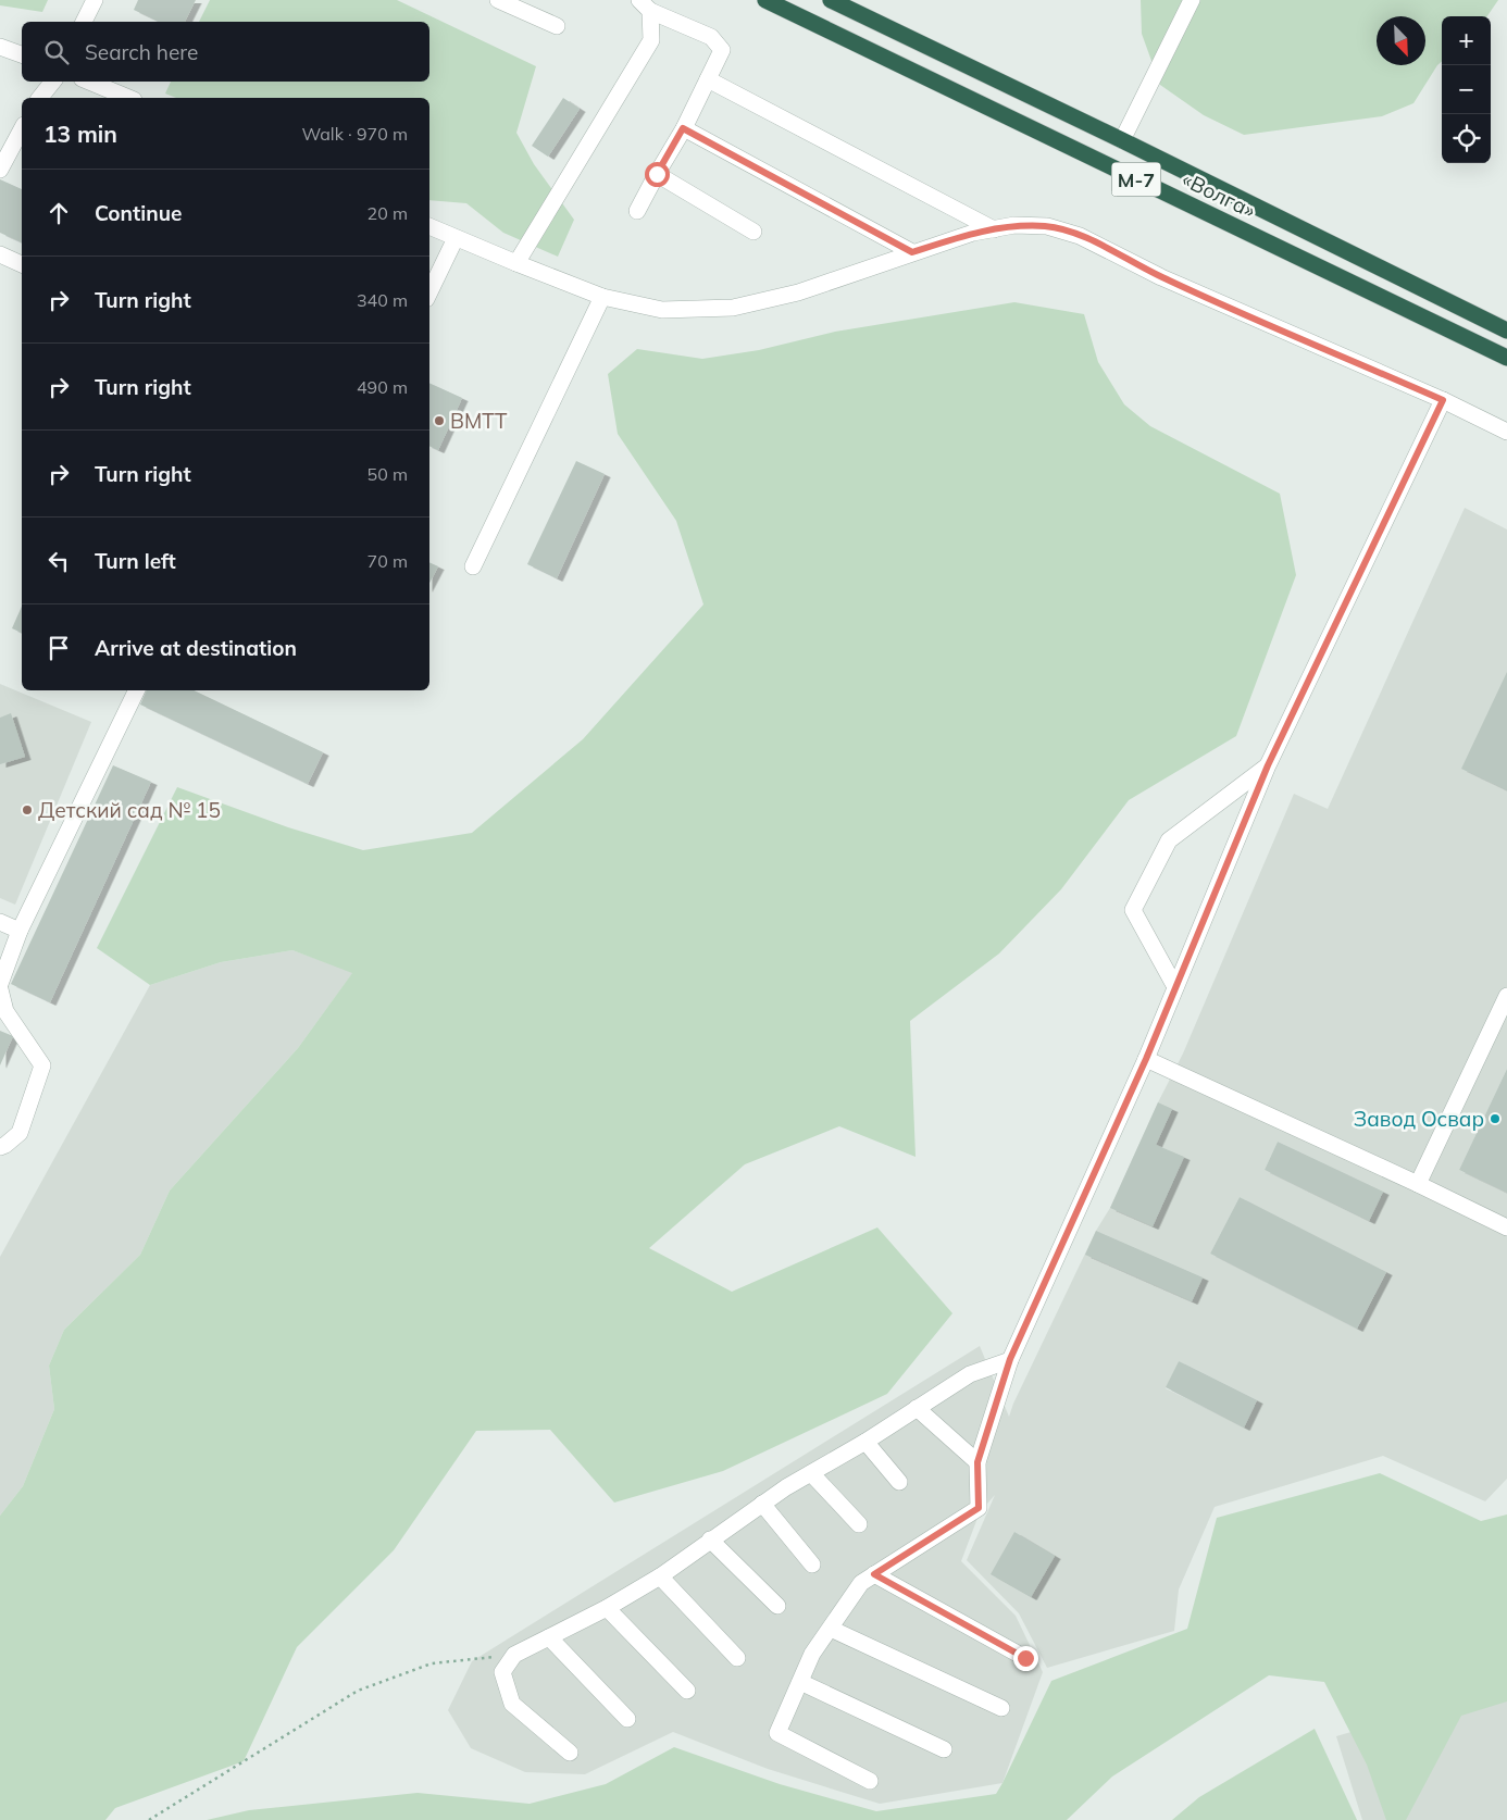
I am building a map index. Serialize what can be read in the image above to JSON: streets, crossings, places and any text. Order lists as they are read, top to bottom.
{
  "streets": {
    "highway": ["М-7", "«Волга»"]
  },
  "places": ["ВМТТ", "Детский сад № 15", "Завод Освар"],
  "north": "bottom right",
  "page": {
    "map_buttons": ["+", "−"],
    "search": "Search here",
    "heading": ["13 min", "Walk · 970 m"],
    "list": [
      ["Continue", "20 m"],
      ["Turn right", "340 m"],
      ["Turn right", "490 m"],
      ["Turn right", "50 m"],
      ["Turn left", "70 m"],
      "Arrive at destination"
    ]
  }
}
